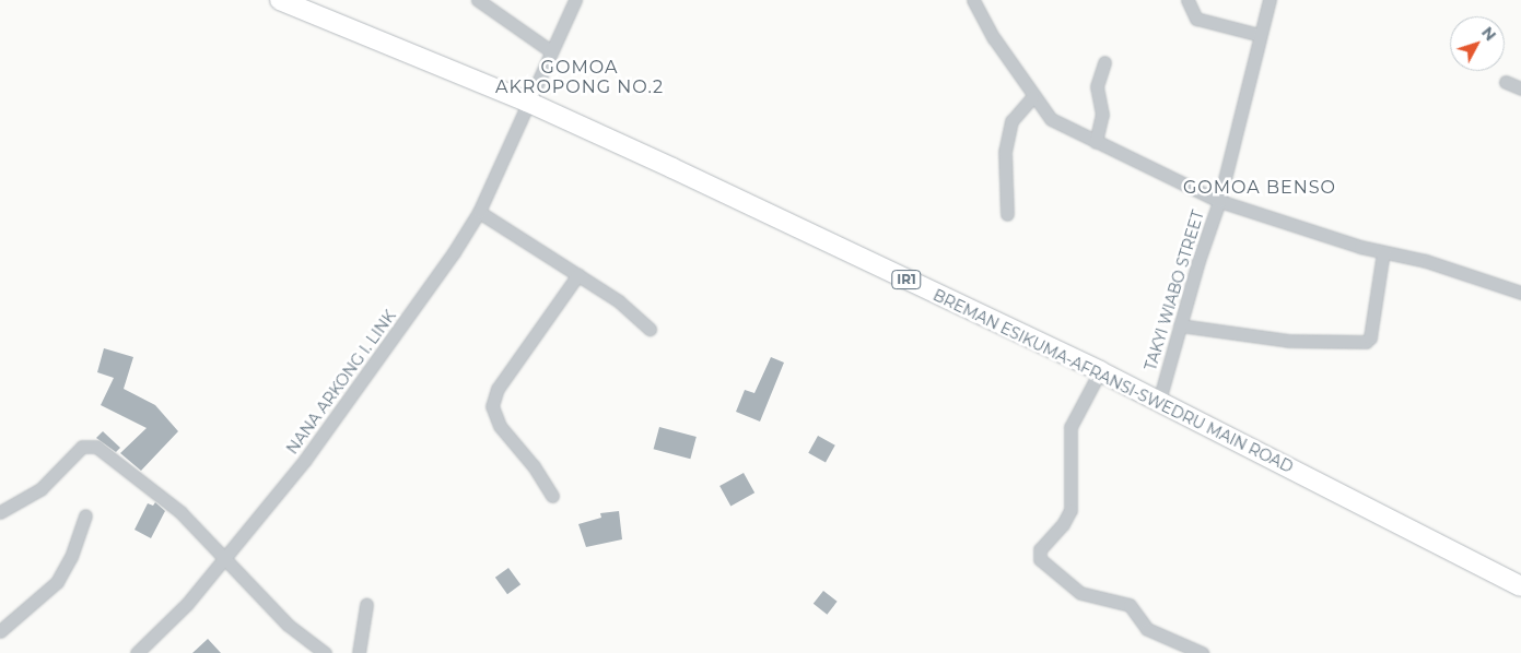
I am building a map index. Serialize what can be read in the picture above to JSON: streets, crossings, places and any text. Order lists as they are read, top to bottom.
{
  "streets": {
    "main road": ["IR1", "BREMAN ESIKUMA-AFRANSI-SWEDRU MAIN ROAD"],
    "street": ["TAKYI WIABO STREET", "NANA ARKONG I. LINK"]
  },
  "crossings": [
    ["TAKYI WIABO STREET", "BREMAN ESIKUMA-AFRANSI-SWEDRU MAIN ROAD"],
    ["BREMAN ESIKUMA-AFRANSI-SWEDRU MAIN ROAD", "NANA ARKONG I. LINK"]
  ],
  "districts": ["GOMOA AKROPONG NO.2", "GOMOA BENSO"],
  "north": "top right"
}
